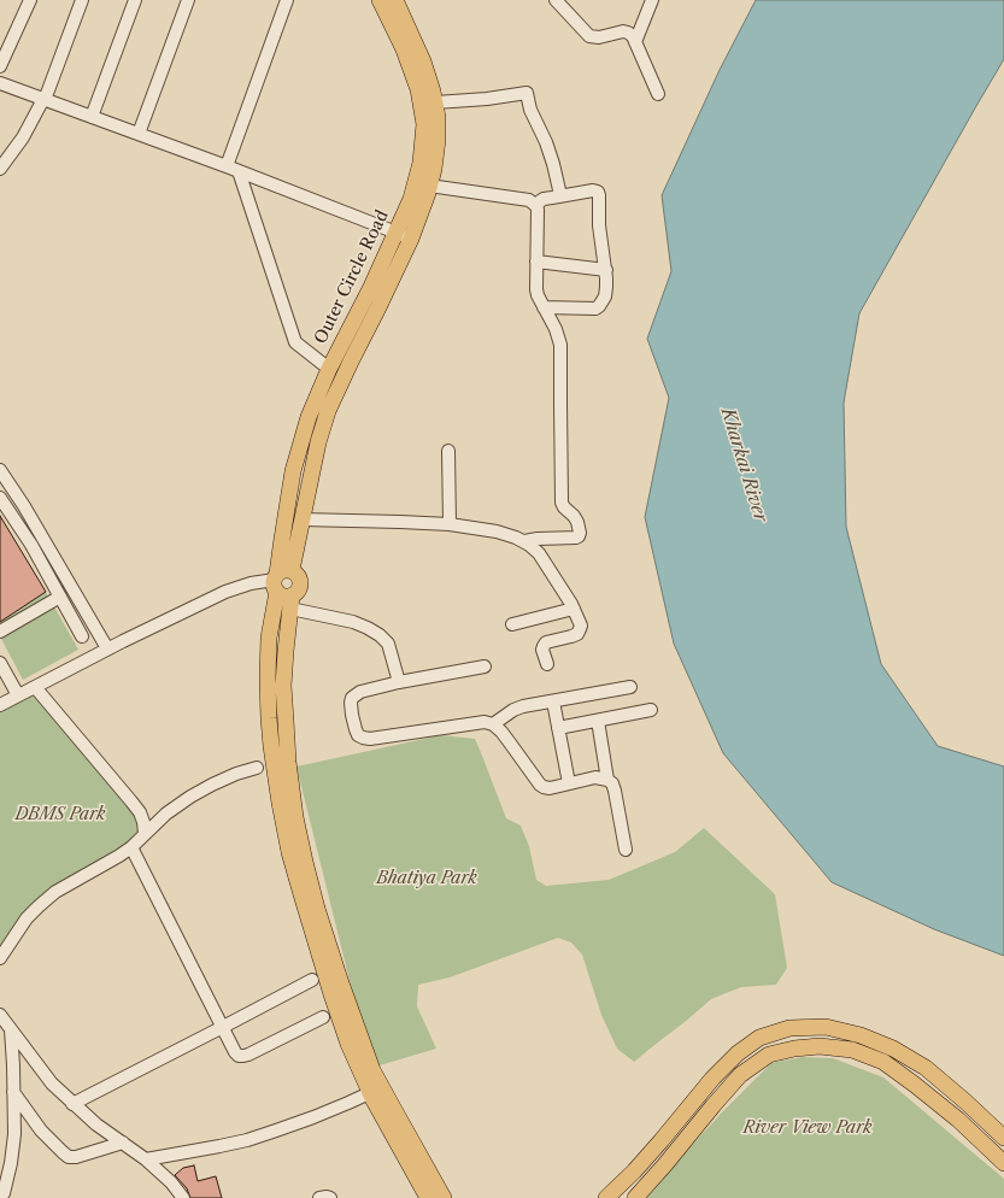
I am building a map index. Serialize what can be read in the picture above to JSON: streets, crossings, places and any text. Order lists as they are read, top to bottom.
{
  "streets": {
    "main road": ["Outer Circle Road"]
  },
  "water": ["Kharkai River"],
  "parks": ["DBMS Park", "Bhatiya Park", "River View Park"]
}
